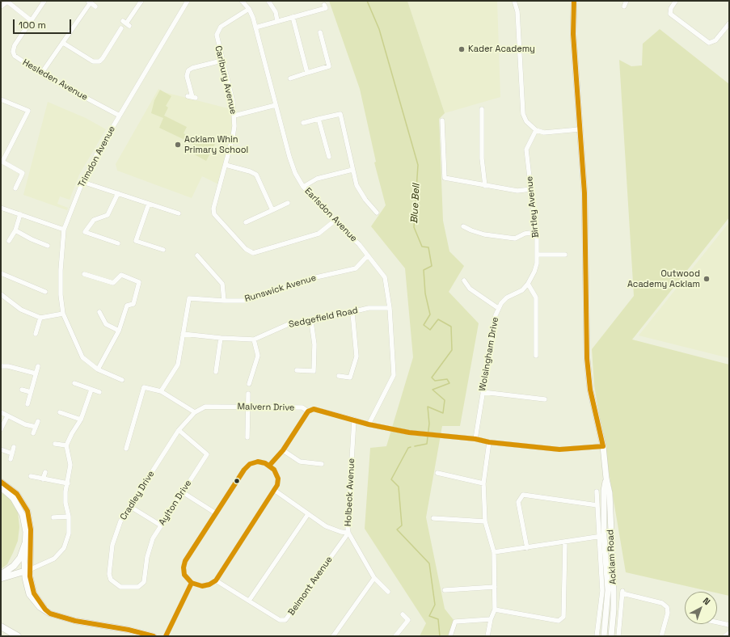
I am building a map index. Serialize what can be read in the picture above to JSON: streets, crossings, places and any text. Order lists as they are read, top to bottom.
{
  "streets": {
    "main road": ["Acklam Road"],
    "street": [
      "Hesleden Avenue",
      "Carlbury Avenue",
      "Trimdon Avenue",
      "Birtley Avenue",
      "Earlsdon Avenue",
      "Runswick Avenue",
      "Sedgefield Road",
      "Wolsingham Drive",
      "Malvern Drive",
      "Holbeck Avenue",
      "Cradley Drive",
      "Aylton Drive",
      "Belmont Avenue"
    ]
  },
  "crossings": [
    ["Hesleden Avenue", "Trimdon Avenue"],
    ["Carlbury Avenue", "Earlsdon Avenue"],
    ["Birtley Avenue", "Wolsingham Drive"],
    ["Earlsdon Avenue", "Runswick Avenue"],
    ["Earlsdon Avenue", "Sedgefield Road"],
    ["Earlsdon Avenue", "Malvern Drive"],
    ["Runswick Avenue", "Sedgefield Road"],
    ["Wolsingham Drive", "Malvern Drive"],
    ["Malvern Drive", "Holbeck Avenue"],
    ["Malvern Drive", "Cradley Drive"],
    ["Malvern Drive", "Acklam Road"],
    ["Holbeck Avenue", "Belmont Avenue"],
    ["Cradley Drive", "Aylton Drive"]
  ],
  "water": ["Blue Bell"],
  "places": ["Kader Academy", "Acklam Whin Primary School", "Outwood Academy Acklam"],
  "scale_bar": "100 m",
  "north": "top right"
}
